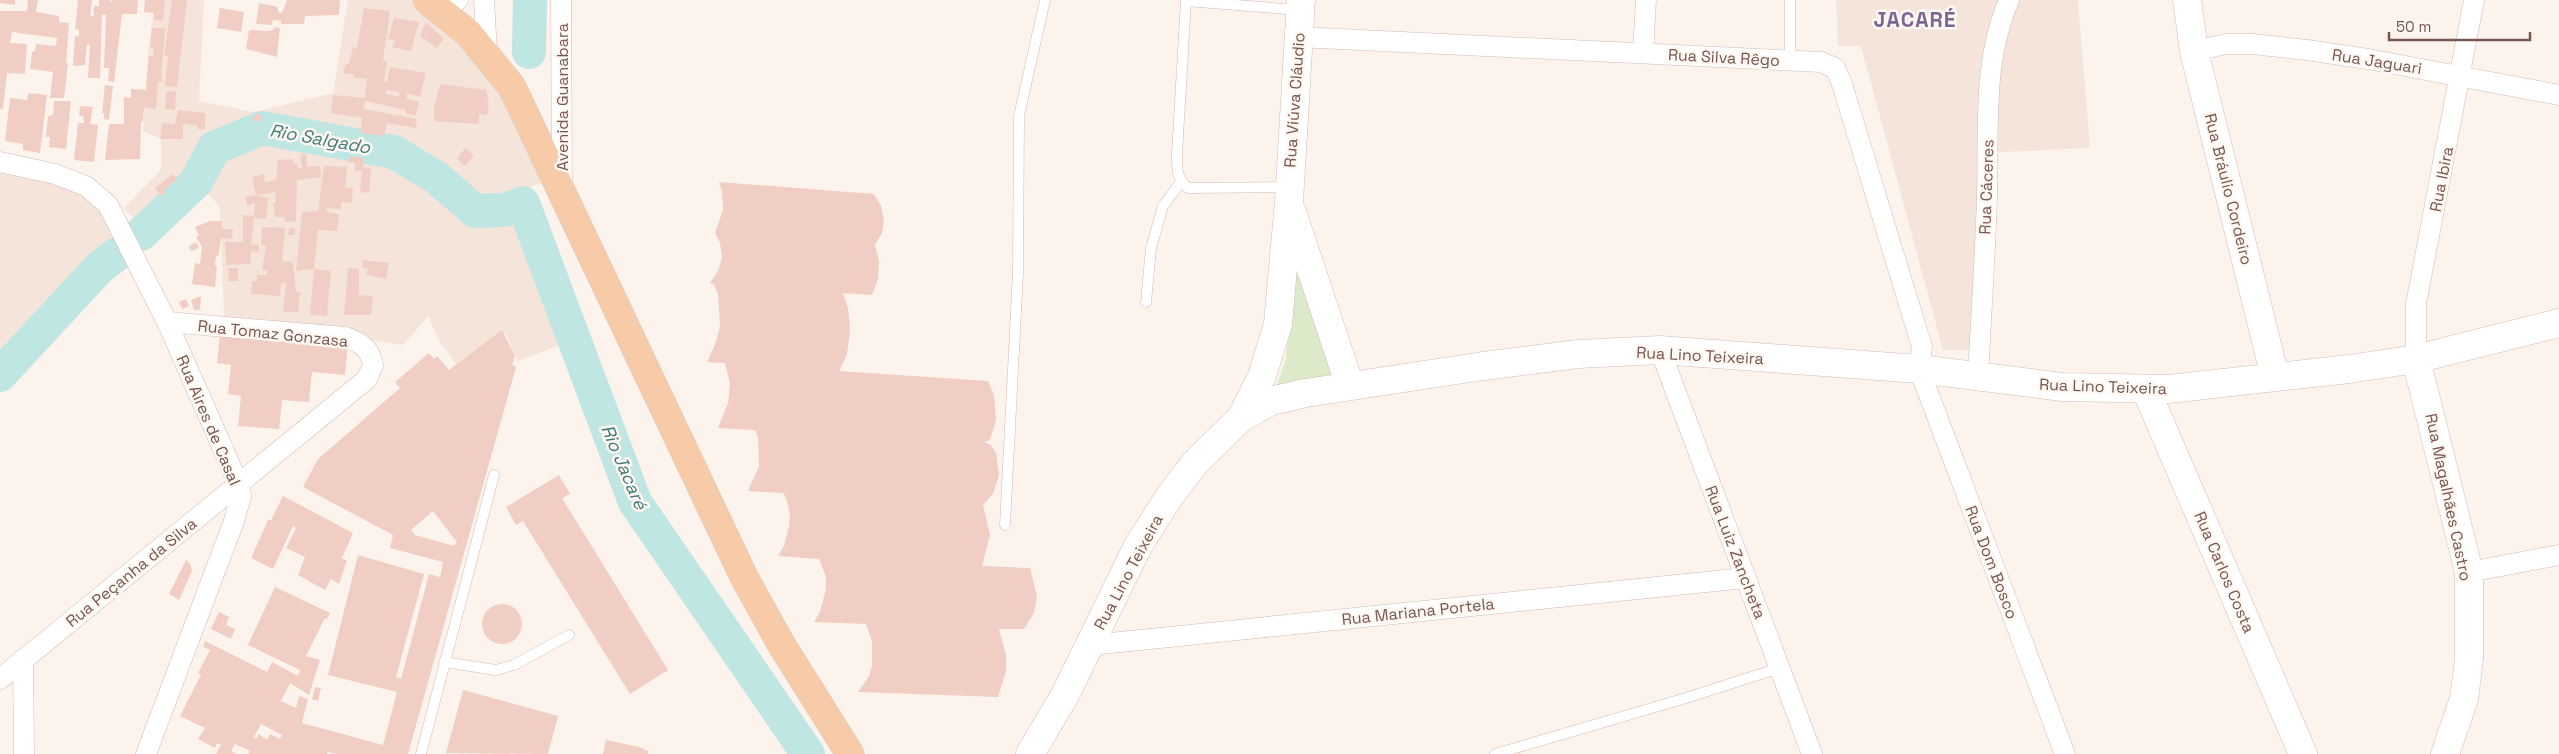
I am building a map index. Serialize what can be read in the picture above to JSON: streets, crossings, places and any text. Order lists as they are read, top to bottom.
{
  "streets": {
    "street": [
      "Rua Silva Rêgo",
      "Rua Jaguari",
      "Avenida Guanabara",
      "Rua Viúva Cláudio",
      "Rua Ibira",
      "Rua Cáceres",
      "Rua Bráulio Cordeiro",
      "Rua Tomaz Gonzasa",
      "Rua Lino Teixeira",
      "Rua Aires de Casal",
      "Rua Magalhães Castro",
      "Rua Luiz Zancheta",
      "Rua Dom Bosco",
      "Rua Peçanha da Silva",
      "Rua Carlos Costa",
      "Rua Mariana Portela"
    ]
  },
  "crossings": [
    ["Rua Silva Rêgo", "Rua Viúva Cláudio"],
    ["Rua Silva Rêgo", "Rua Lino Teixeira"],
    ["Rua Silva Rêgo", "Rua Dom Bosco"],
    ["Rua Jaguari", "Rua Ibira"],
    ["Rua Jaguari", "Rua Bráulio Cordeiro"],
    ["Rua Viúva Cláudio", "Rua Lino Teixeira"],
    ["Rua Ibira", "Rua Lino Teixeira"],
    ["Rua Ibira", "Rua Magalhães Castro"],
    ["Rua Cáceres", "Rua Lino Teixeira"],
    ["Rua Bráulio Cordeiro", "Rua Lino Teixeira"],
    ["Rua Tomaz Gonzasa", "Rua Aires de Casal"],
    ["Rua Tomaz Gonzasa", "Rua Peçanha da Silva"],
    ["Rua Lino Teixeira", "Rua Magalhães Castro"],
    ["Rua Lino Teixeira", "Rua Luiz Zancheta"],
    ["Rua Lino Teixeira", "Rua Dom Bosco"],
    ["Rua Lino Teixeira", "Rua Carlos Costa"],
    ["Rua Lino Teixeira", "Rua Mariana Portela"],
    ["Rua Aires de Casal", "Rua Peçanha da Silva"],
    ["Rua Luiz Zancheta", "Rua Mariana Portela"]
  ],
  "districts": ["JACARÉ"],
  "water": ["Rio Salgado", "Rio Jacaré"],
  "scale_bar": "50 m"
}
